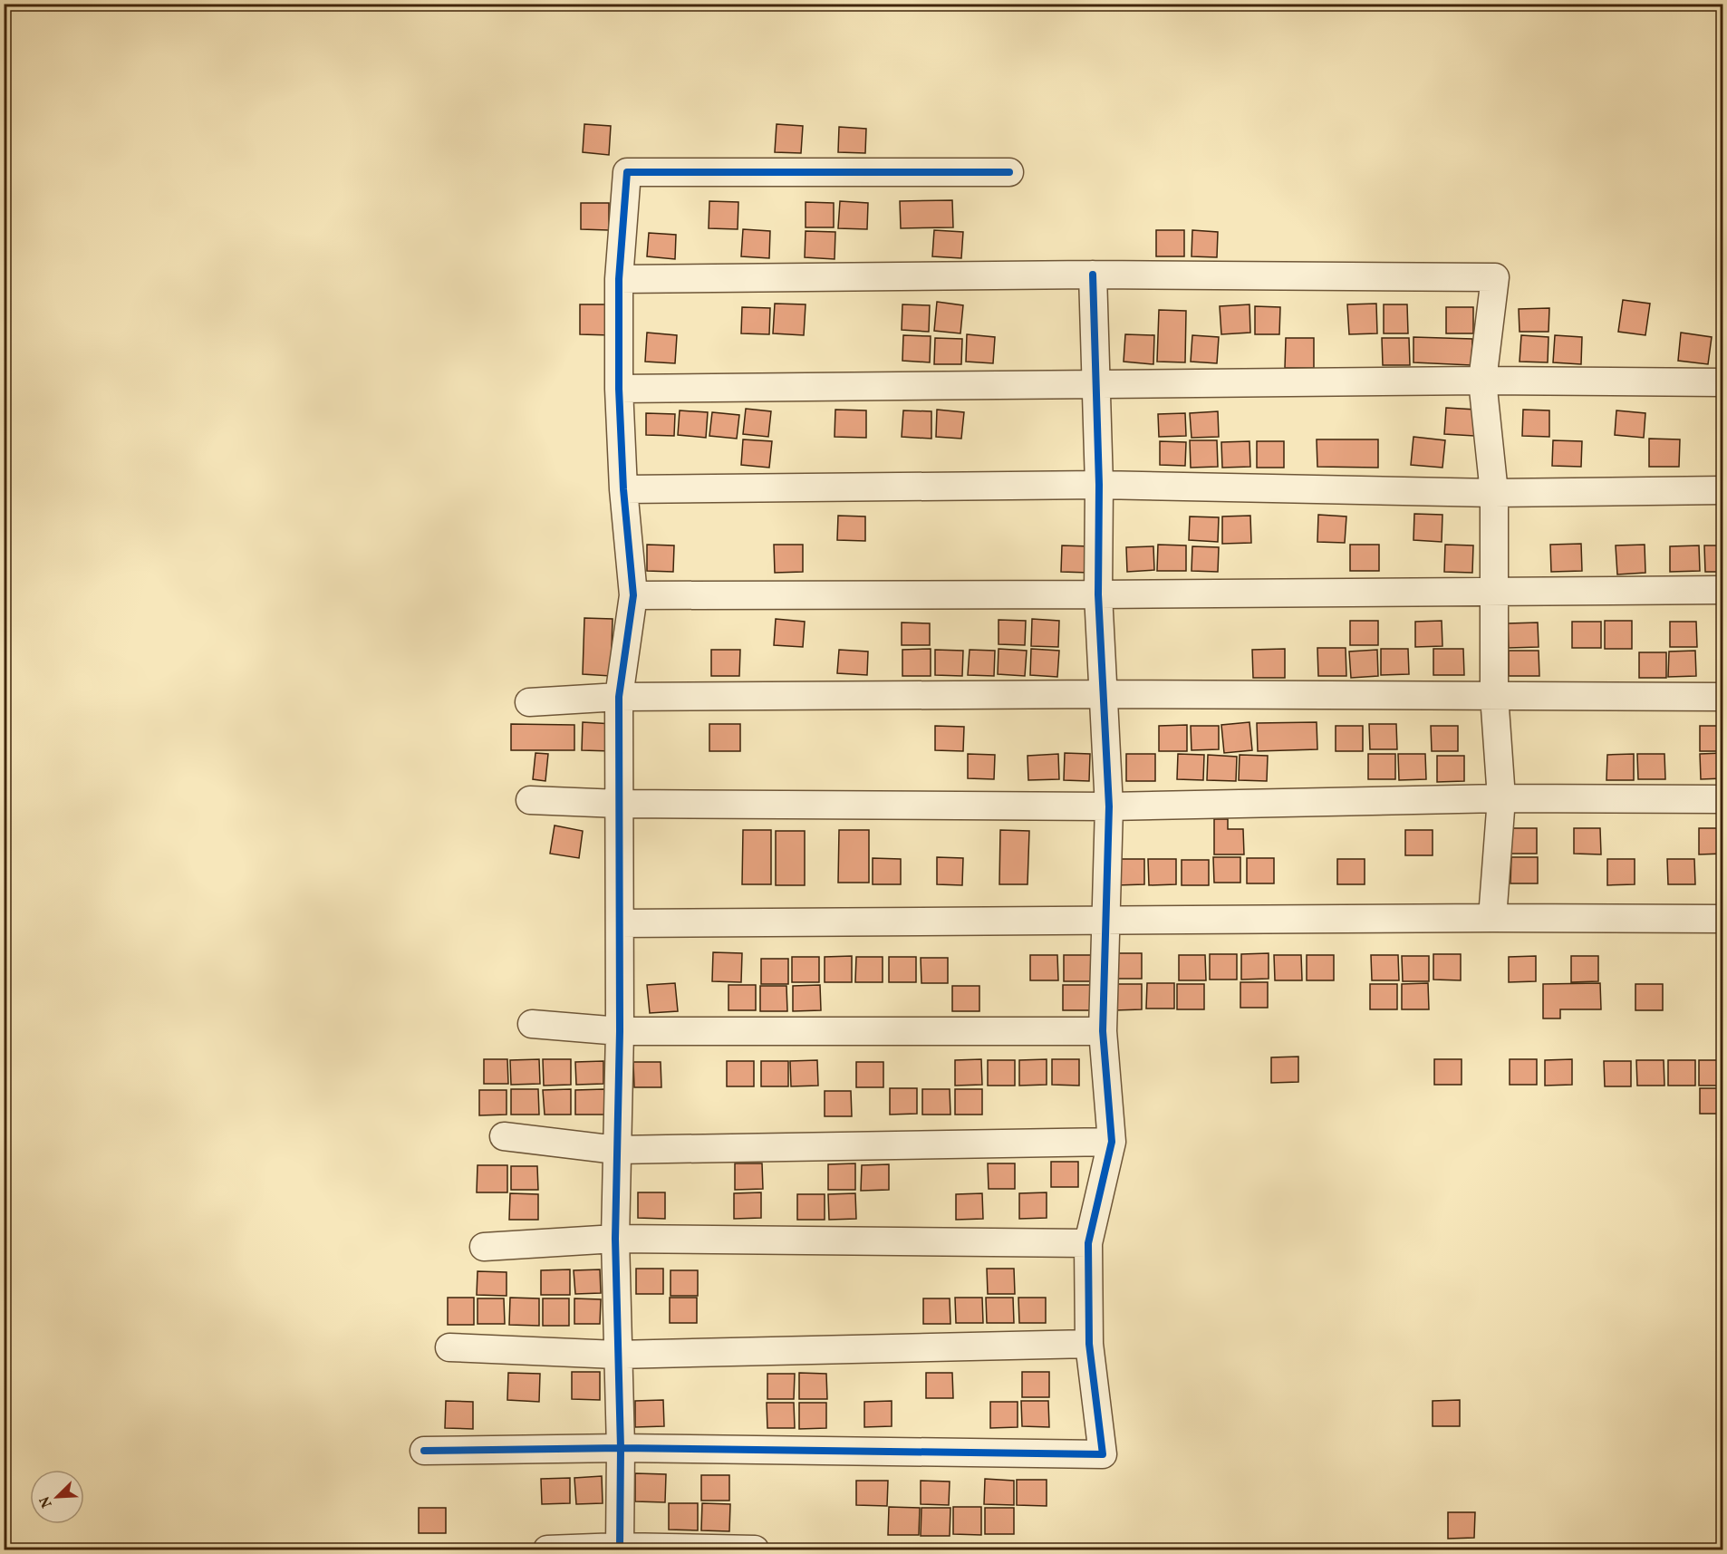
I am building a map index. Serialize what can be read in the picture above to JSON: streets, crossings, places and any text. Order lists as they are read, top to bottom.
{
  "north": "bottom left"
}
